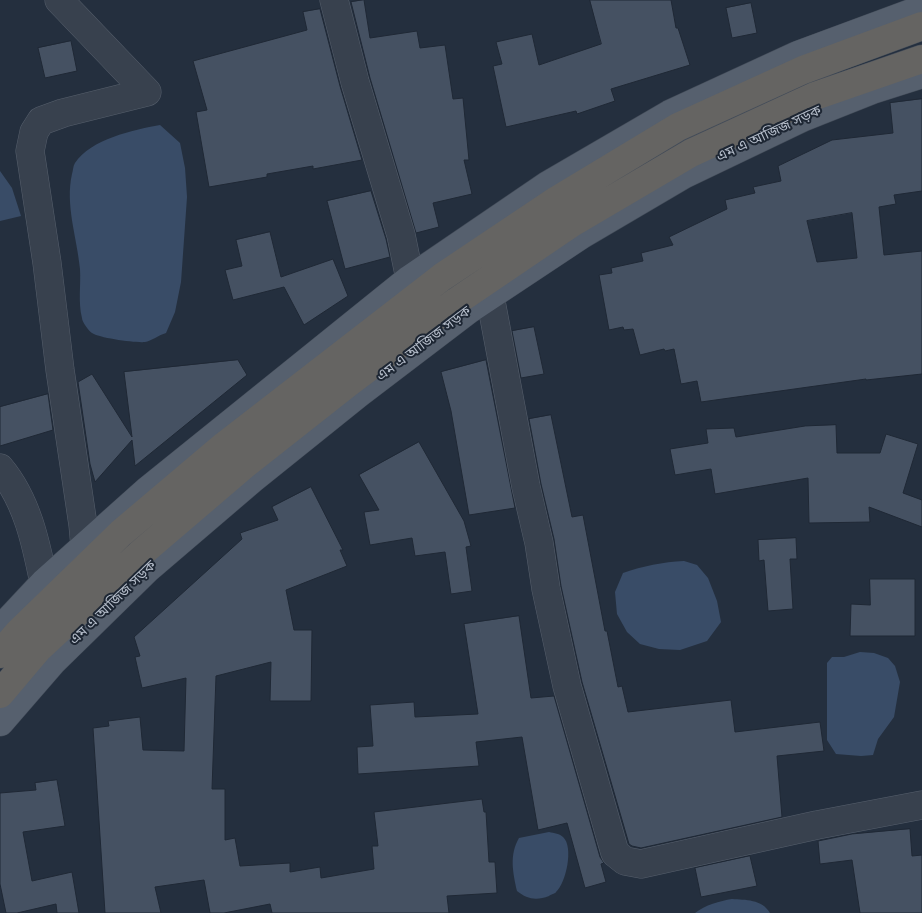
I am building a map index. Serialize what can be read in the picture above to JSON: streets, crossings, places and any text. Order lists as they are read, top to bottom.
{
  "streets": {
    "main road": ["এম এ আজিজ সড়ক"]
  }
}
